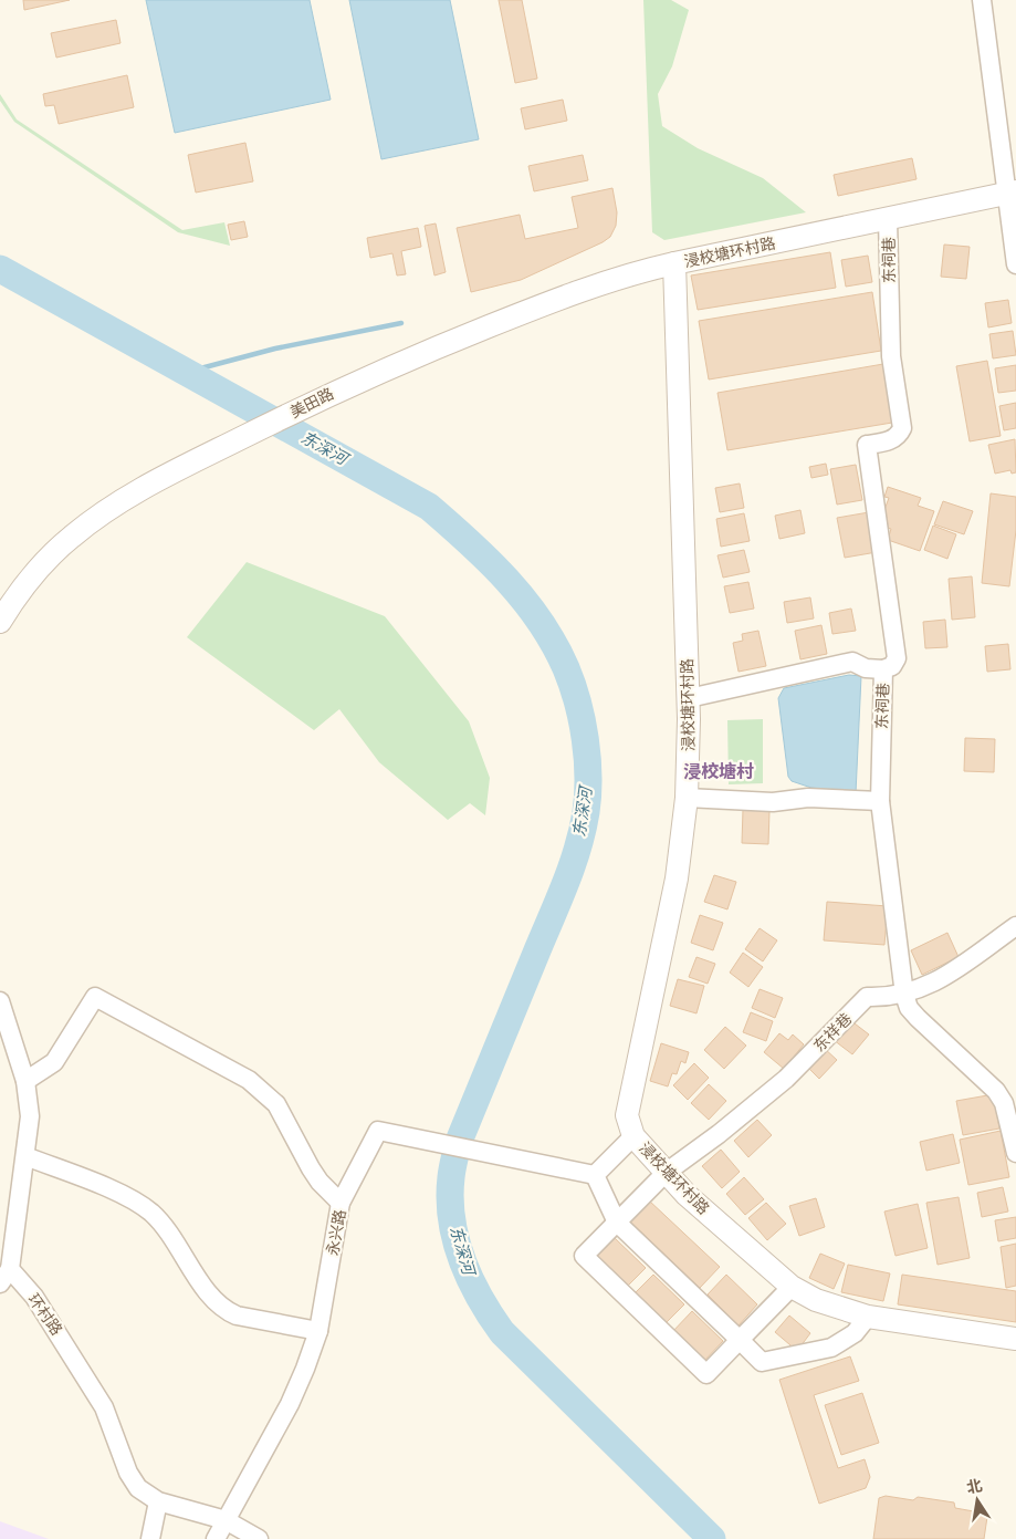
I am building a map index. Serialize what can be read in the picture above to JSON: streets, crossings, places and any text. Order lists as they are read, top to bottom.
{
  "streets": {
    "street": [
      "浸校塘环村路",
      "东祠巷",
      "美田路",
      "东祥巷",
      "永兴路",
      "环村路"
    ]
  },
  "crossings": [
    ["浸校塘环村路", "东祠巷"],
    ["浸校塘环村路", "美田路"],
    ["浸校塘环村路", "东祥巷"],
    ["东祠巷", "东祥巷"],
    ["永兴路", "环村路"]
  ],
  "districts": ["浸校塘村"],
  "water": ["东深河"],
  "north": "top"
}
